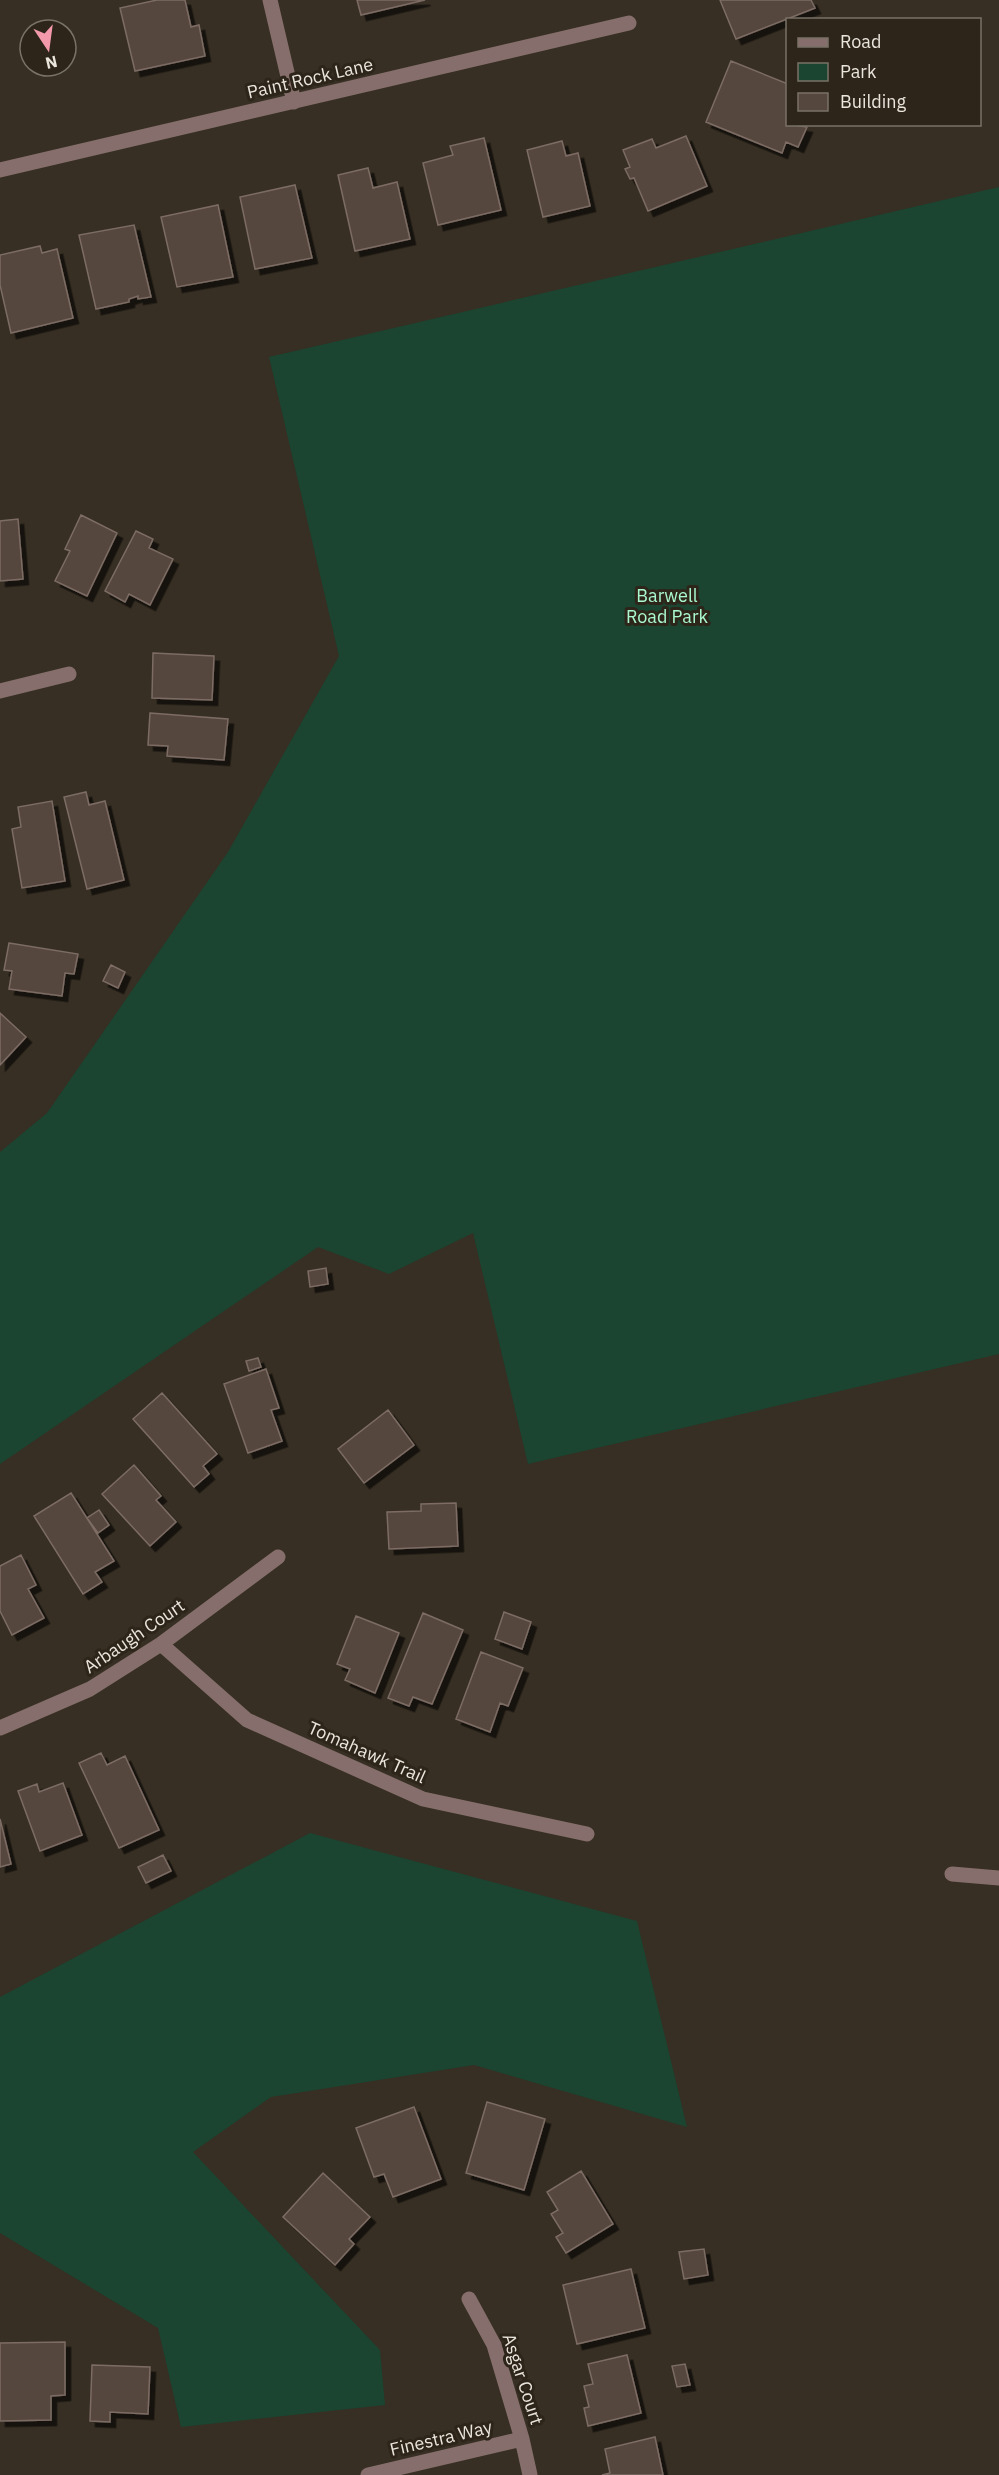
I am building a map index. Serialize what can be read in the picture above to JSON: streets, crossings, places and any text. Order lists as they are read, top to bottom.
{
  "streets": {
    "street": [
      "Paint Rock Lane",
      "Arbaugh Court",
      "Tomahawk Trail",
      "Asgar Court",
      "Finestra Way"
    ]
  },
  "crossings": [
    ["Arbaugh Court", "Tomahawk Trail"],
    ["Asgar Court", "Finestra Way"]
  ],
  "parks": ["Barwell Road Park"],
  "legend": ["Road", "Park", "Building"],
  "north": "bottom"
}
